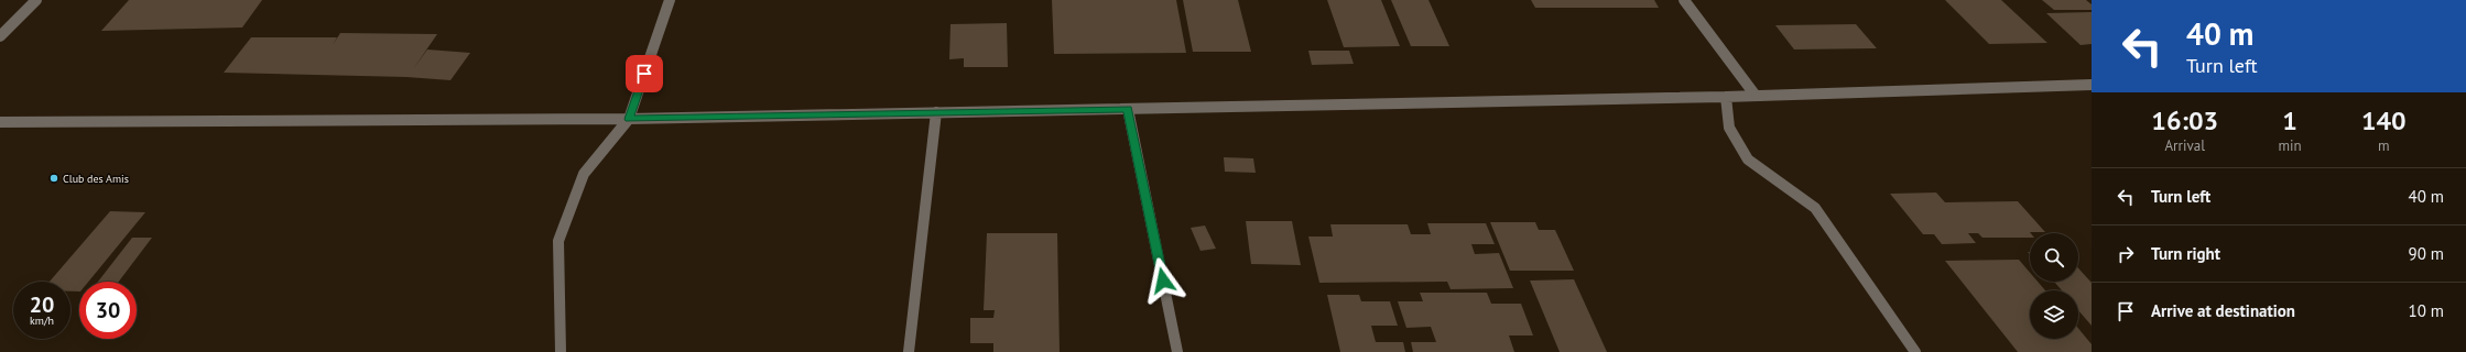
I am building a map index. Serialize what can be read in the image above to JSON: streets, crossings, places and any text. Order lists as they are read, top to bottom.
{
  "places": ["Club des Amis"],
  "page": {
    "turn": ["40 m", "Turn left"],
    "eta": [
      "16:03",
      "Arrival",
      "1",
      "min",
      "140",
      "m"
    ],
    "list": [
      {
        "name": "Turn left",
        "value": "40 m"
      },
      {
        "name": "Turn right",
        "value": "90 m"
      },
      {
        "name": "Arrive at destination",
        "value": "10 m"
      }
    ],
    "speed": "20 km/h",
    "limit": "30"
  }
}
